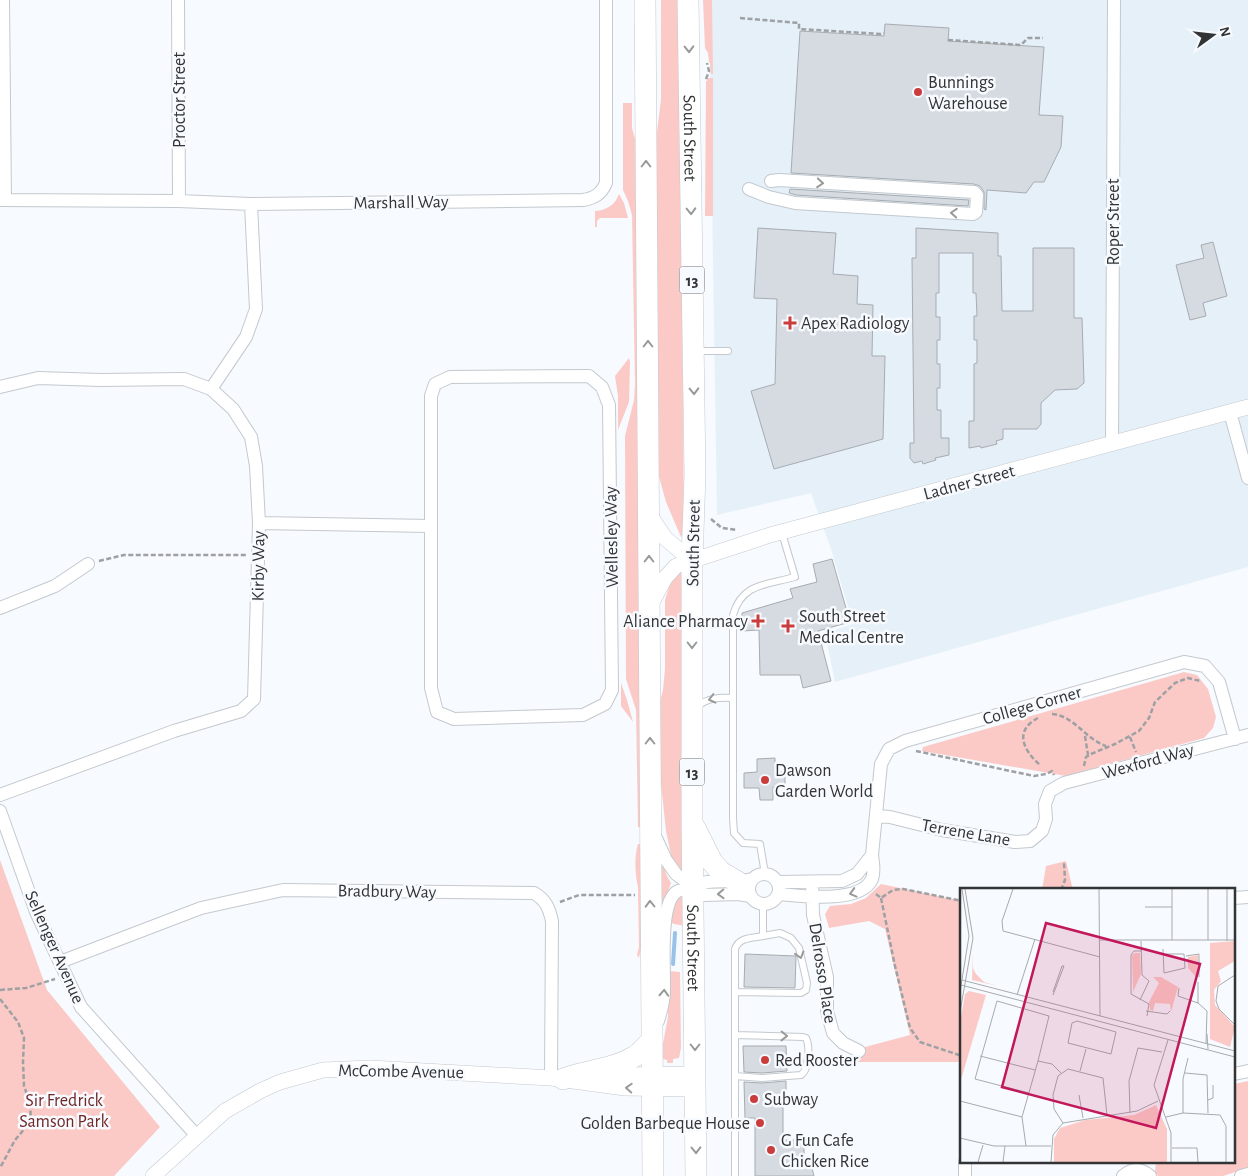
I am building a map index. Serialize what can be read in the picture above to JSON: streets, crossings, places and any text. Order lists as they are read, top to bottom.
{
  "streets": {
    "highway": ["South Street", "13"],
    "street": [
      "Proctor Street",
      "Marshall Way",
      "Roper Street",
      "Ladner Street",
      "Wellesley Way",
      "Kirby Way",
      "College Corner",
      "Wexford Way",
      "Terrene Lane",
      "Bradbury Way",
      "Sellenger Avenue",
      "Delrosso Place",
      "McCombe Avenue"
    ]
  },
  "crossings": [
    ["Proctor Street", "Marshall Way"],
    ["South Street", "Ladner Street"],
    ["South Street", "McCombe Avenue"],
    ["Roper Street", "Ladner Street"],
    ["College Corner", "Wexford Way"],
    ["College Corner", "Terrene Lane"],
    ["College Corner", "Delrosso Place"],
    ["Wexford Way", "Terrene Lane"],
    ["Bradbury Way", "Sellenger Avenue"],
    ["Sellenger Avenue", "McCombe Avenue"]
  ],
  "parks": ["Sir Fredrick Samson Park"],
  "places": {
    "other": [
      "Bunnings Warehouse",
      "Dawson Garden World",
      "Red Rooster",
      "Subway",
      "Golden Barbeque House",
      "G Fun Cafe Chicken Rice"
    ],
    "health": ["Apex Radiology", "Aliance Pharmacy", "South Street Medical Centre"]
  },
  "north": "right"
}
